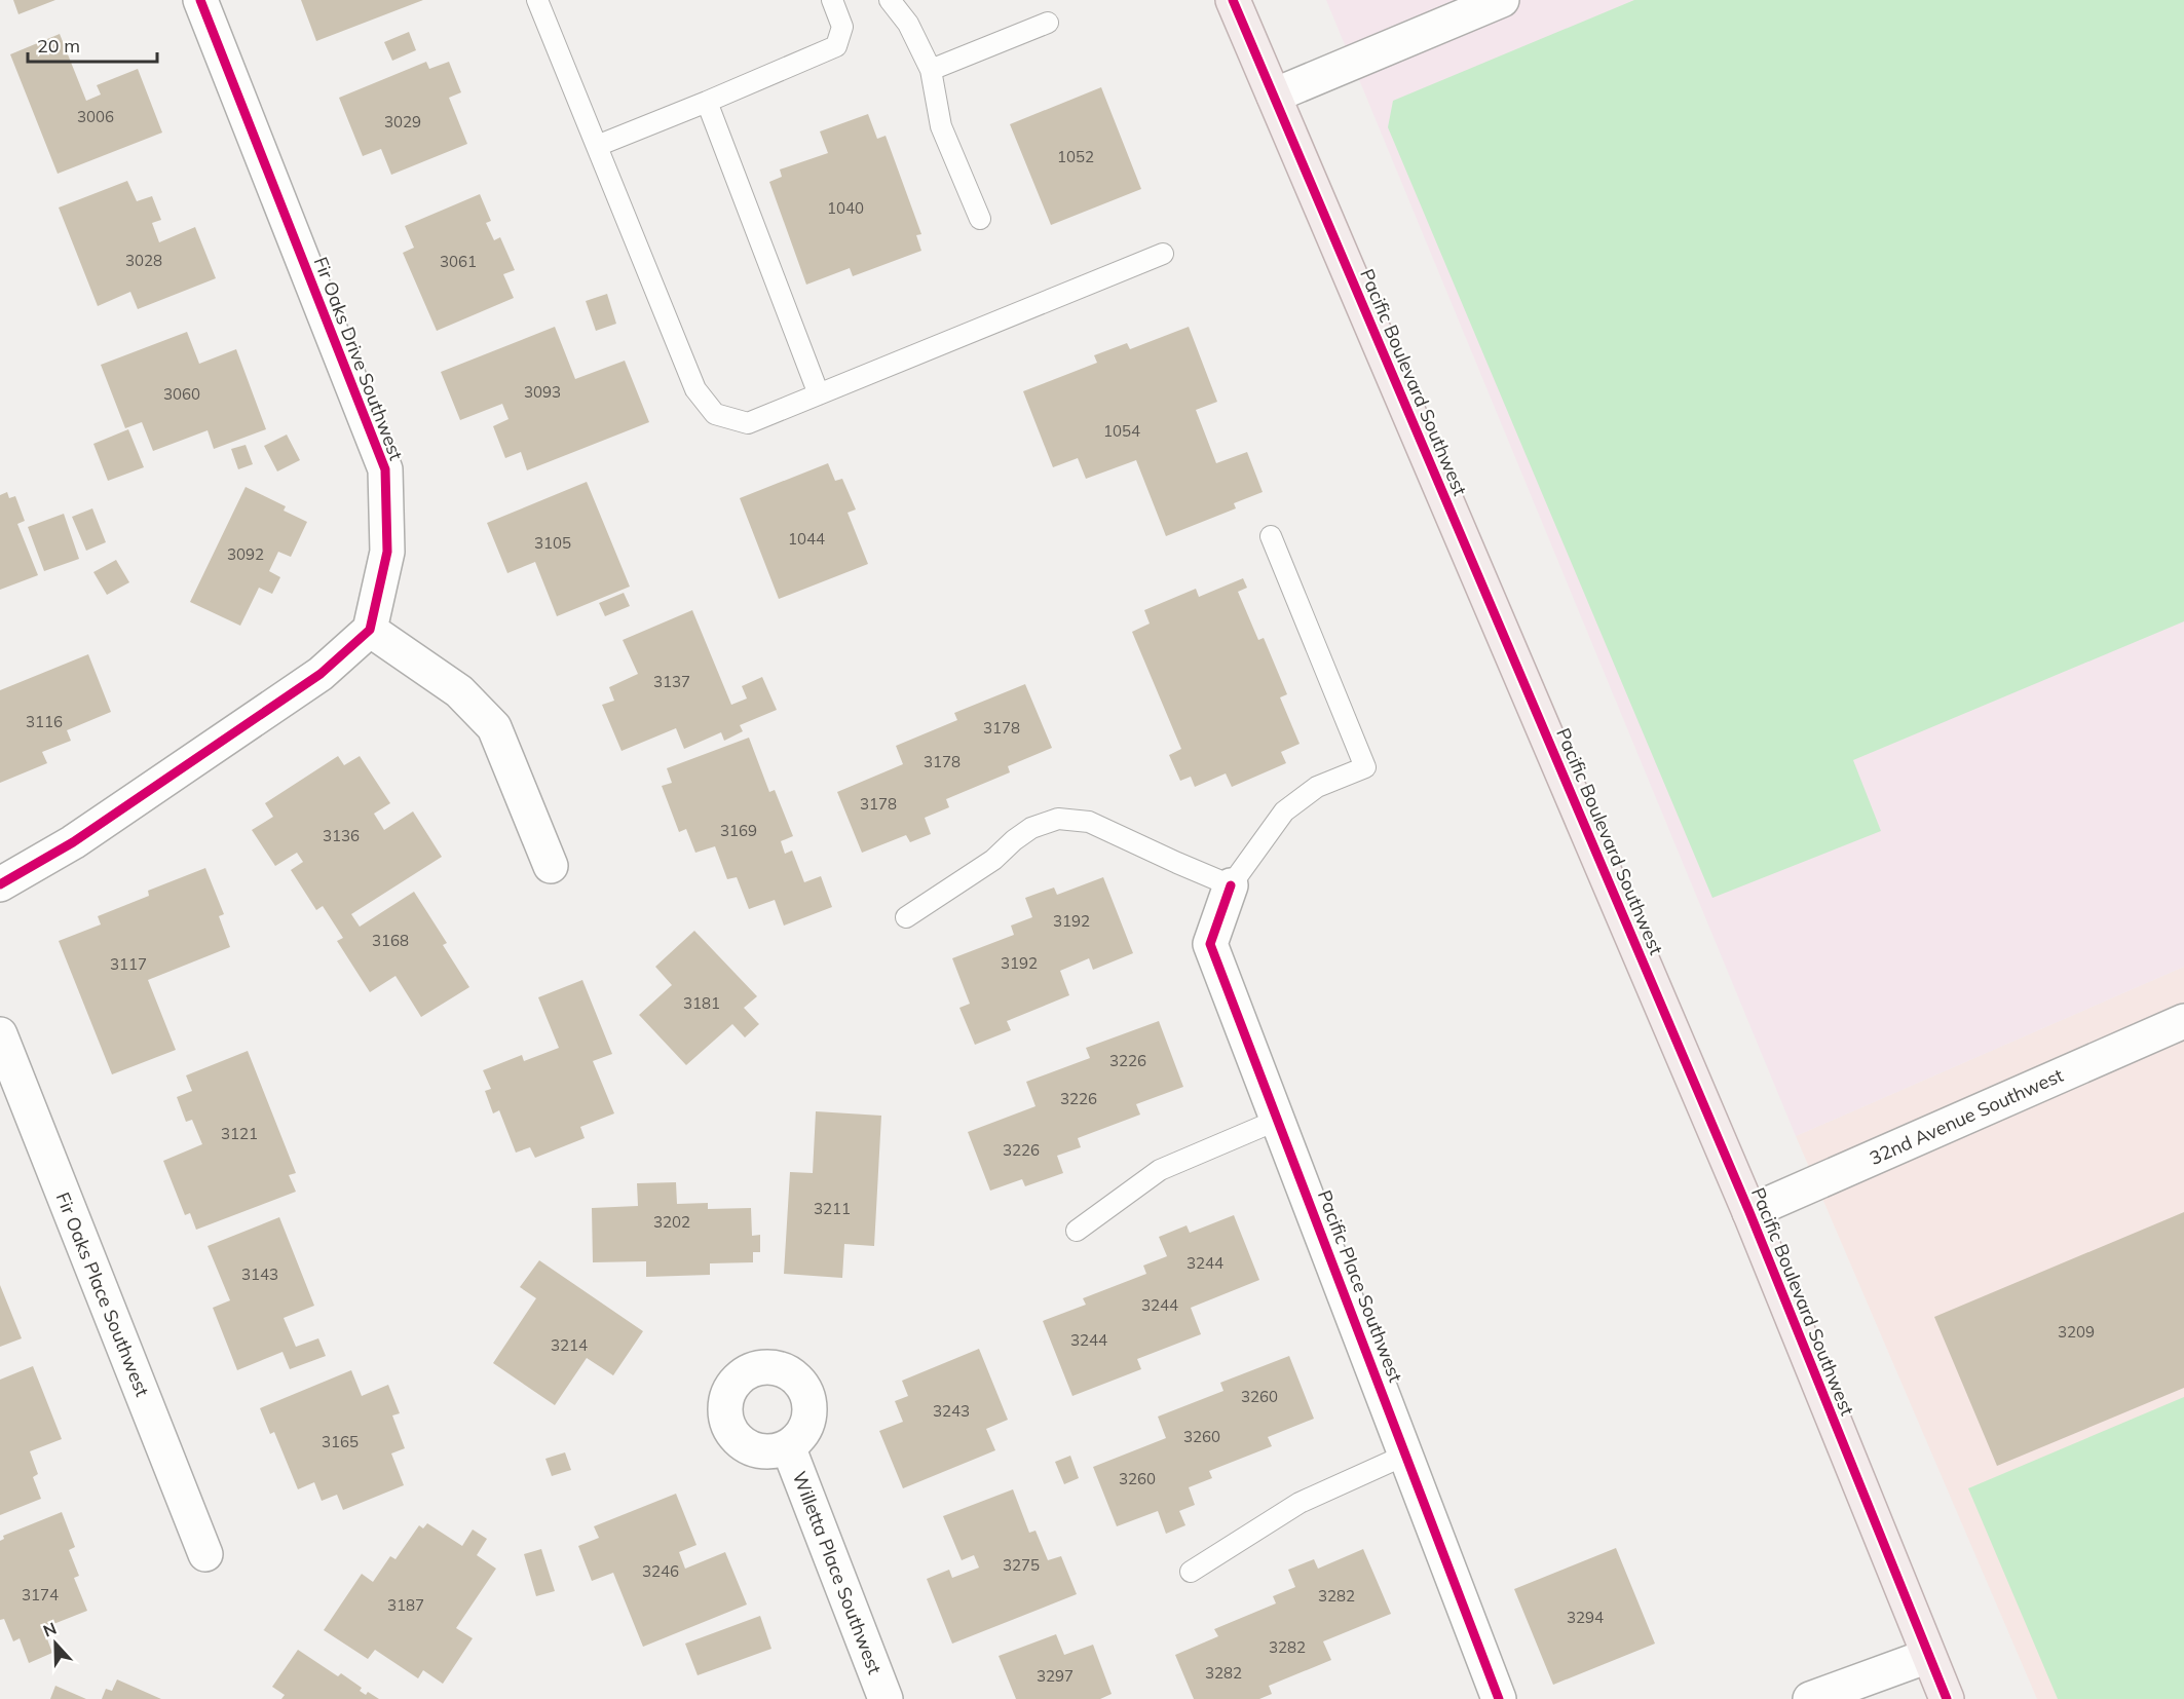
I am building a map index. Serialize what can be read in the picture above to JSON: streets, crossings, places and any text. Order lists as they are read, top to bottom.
{
  "streets": {
    "main road": ["Pacific Boulevard Southwest"],
    "street": [
      "Fir Oaks Drive Southwest",
      "32nd Avenue Southwest",
      "Pacific Place Southwest",
      "Fir Oaks Place Southwest",
      "Willetta Place Southwest"
    ]
  },
  "crossings": [
    ["Pacific Boulevard Southwest", "32nd Avenue Southwest"]
  ],
  "house_numbers": [
    "3006",
    "3029",
    "1052",
    "1040",
    "3028",
    "3061",
    "3093",
    "3060",
    "1054",
    "1044",
    "3105",
    "3092",
    "3137",
    "3116",
    "3178",
    "3178",
    "3178",
    "3169",
    "3136",
    "3192",
    "3168",
    "3192",
    "3117",
    "3181",
    "3226",
    "3226",
    "3121",
    "3226",
    "3211",
    "3202",
    "3244",
    "3143",
    "3244",
    "3209",
    "3244",
    "3214",
    "3260",
    "3243",
    "3260",
    "3165",
    "3260",
    "3275",
    "3246",
    "3174",
    "3282",
    "3187",
    "3294",
    "3282",
    "3282",
    "3297"
  ],
  "scale_bar": "20 m",
  "north": "top"
}
